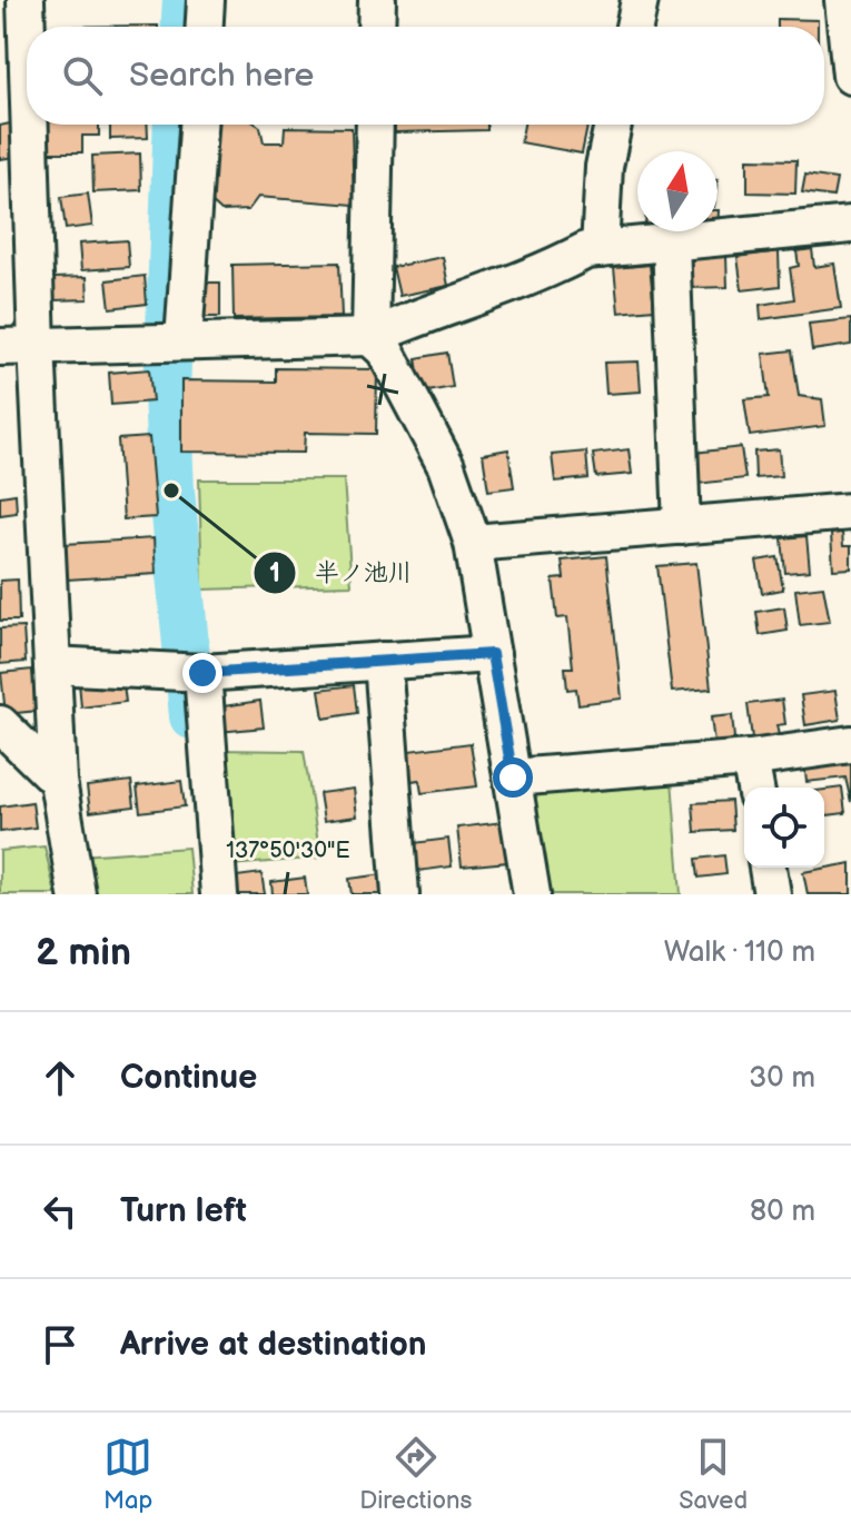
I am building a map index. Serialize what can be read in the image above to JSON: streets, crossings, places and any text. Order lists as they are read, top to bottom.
{
  "places": ["半ノ池川"],
  "north": "top",
  "page": {
    "search": "Search here",
    "heading": ["2 min", "Walk · 110 m"],
    "list": [
      ["Continue", "30 m"],
      ["Turn left", "80 m"],
      "Arrive at destination"
    ],
    "nav": ["Map", "Directions", "Saved"]
  },
  "coordinates": ["137°50'30\"E"]
}
